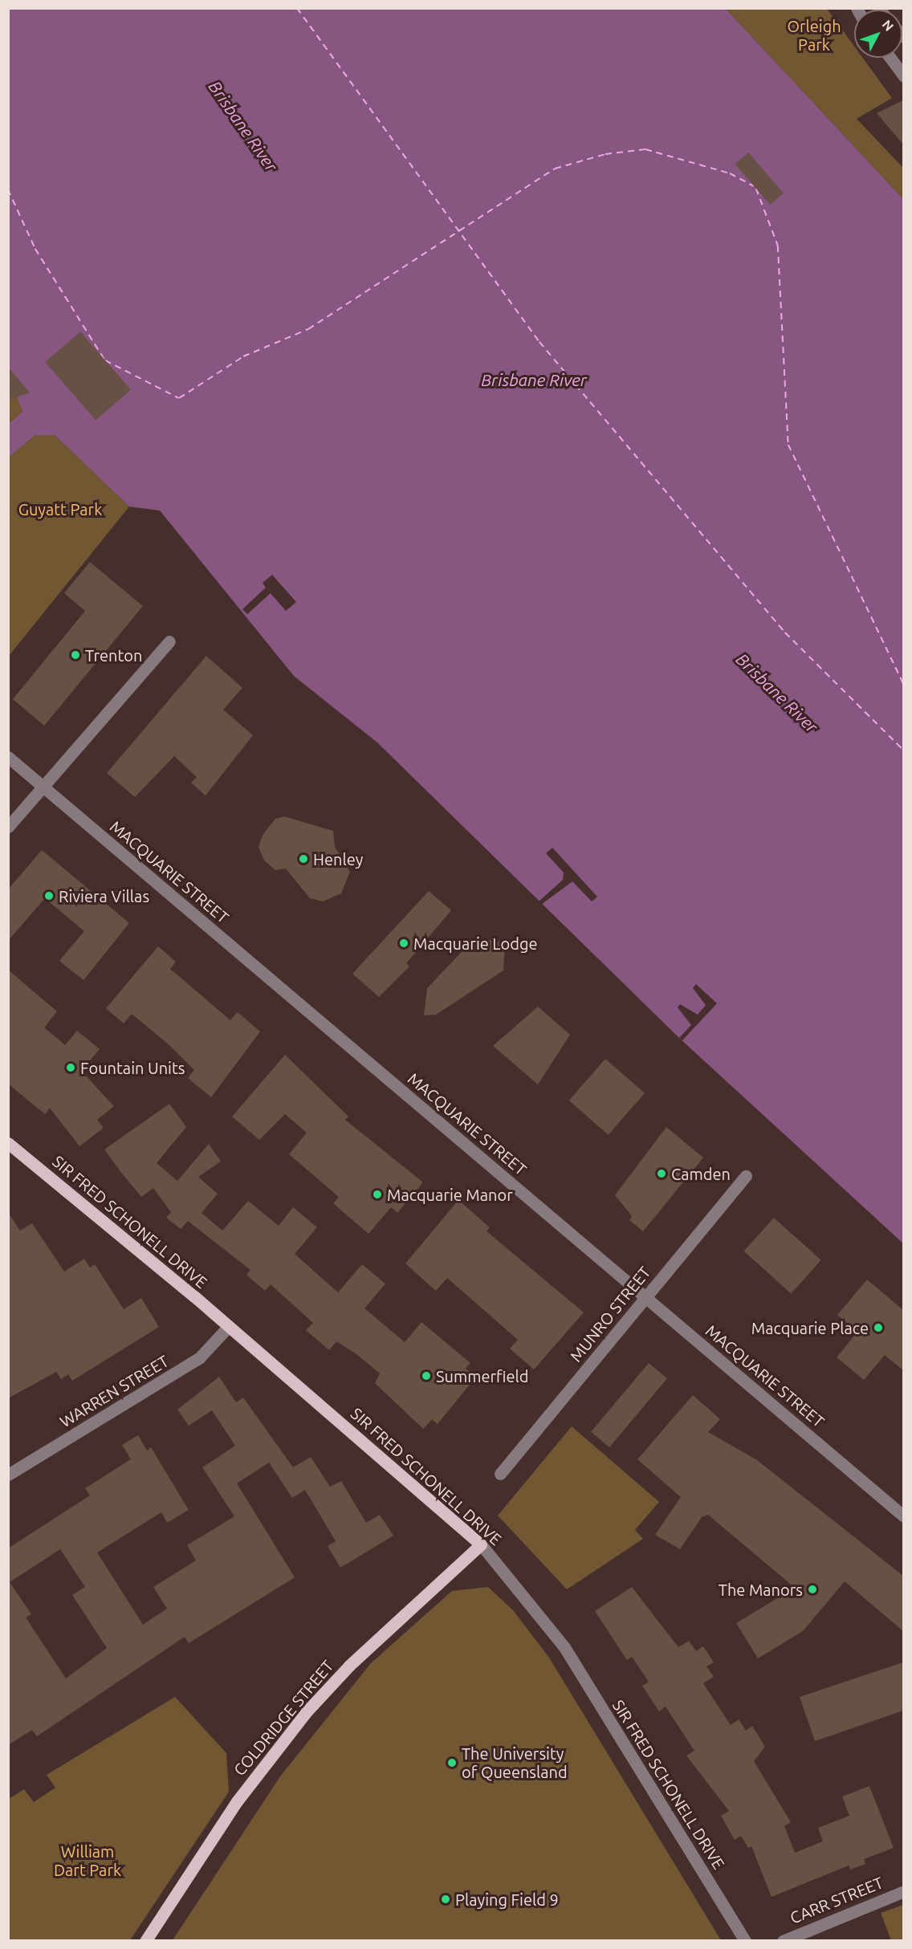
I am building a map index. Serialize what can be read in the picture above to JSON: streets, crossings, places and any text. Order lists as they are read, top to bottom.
{
  "streets": {
    "main road": ["SIR FRED SCHONELL DRIVE", "COLDRIDGE STREET"],
    "street": [
      "MACQUARIE STREET",
      "MUNRO STREET",
      "WARREN STREET",
      "CARR STREET"
    ]
  },
  "crossings": [
    ["MACQUARIE STREET", "MUNRO STREET"],
    ["SIR FRED SCHONELL DRIVE", "WARREN STREET"],
    ["SIR FRED SCHONELL DRIVE", "COLDRIDGE STREET"]
  ],
  "water": ["Brisbane River"],
  "parks": ["Orleigh Park", "Guyatt Park", "William Dart Park"],
  "places": [
    "Trenton",
    "Henley",
    "Riviera Villas",
    "Macquarie Lodge",
    "Fountain Units",
    "Camden",
    "Macquarie Manor",
    "Macquarie Place",
    "Summerfield",
    "The Manors",
    "The University of Queensland",
    "Playing Field 9"
  ],
  "north": "top right"
}
